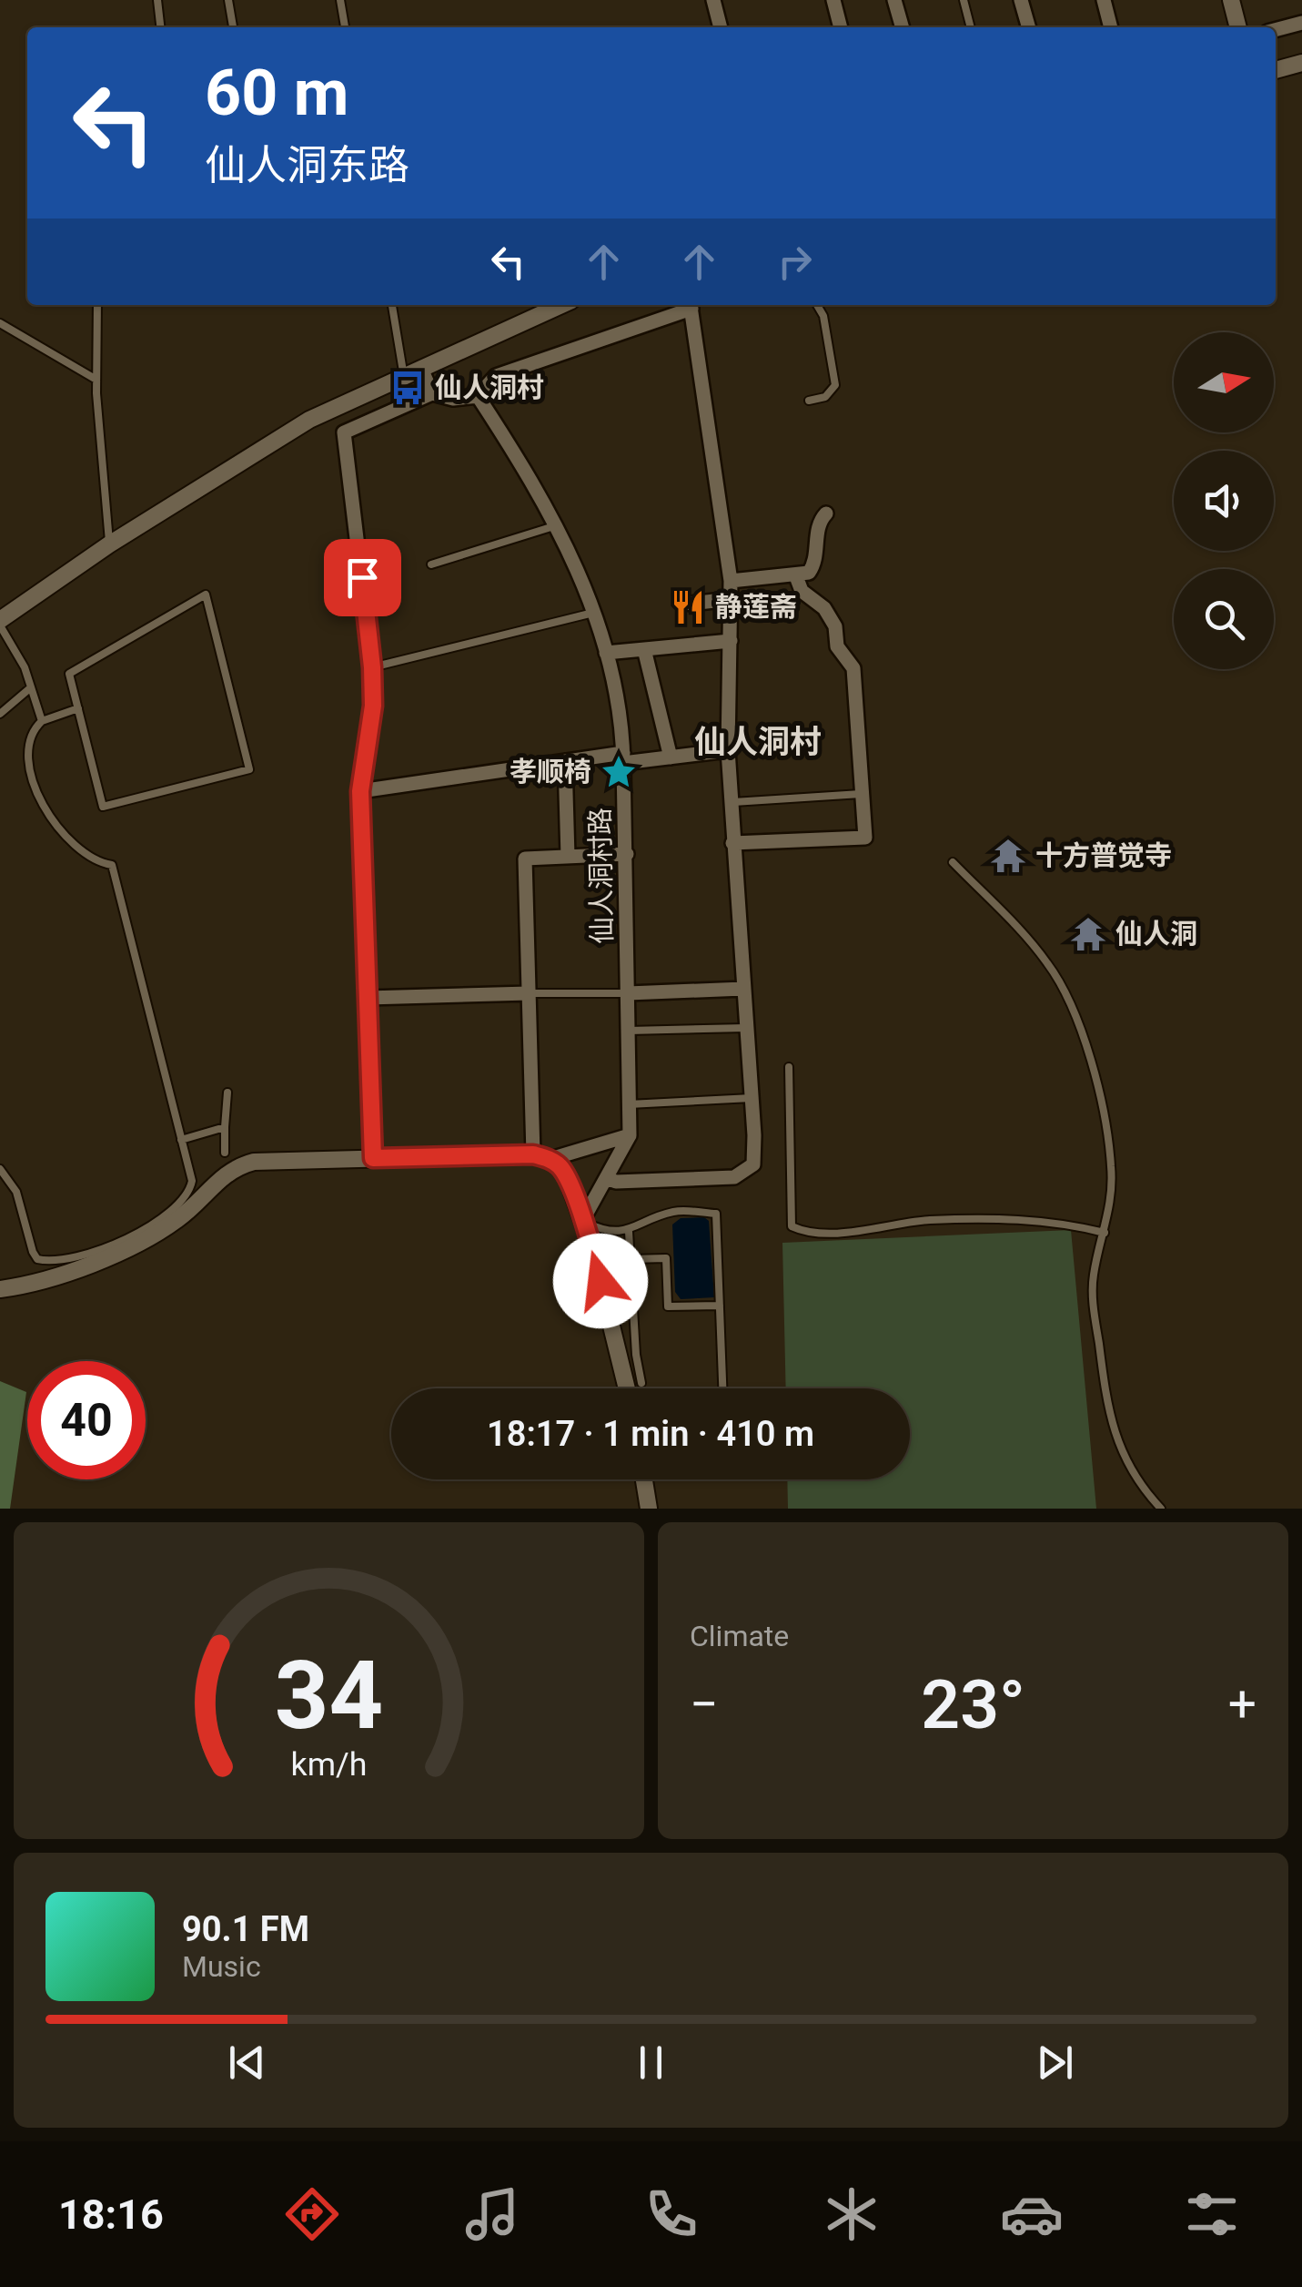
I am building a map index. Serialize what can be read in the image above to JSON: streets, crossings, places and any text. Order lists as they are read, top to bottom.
{
  "streets": {
    "street": ["仙人洞村路"]
  },
  "districts": ["仙人洞村"],
  "places": {
    "bus stop": ["仙人洞村"],
    "restaurant": ["静莲斋"],
    "place": ["孝顺椅"],
    "temple": ["十方普觉寺", "仙人洞"]
  },
  "north": "right",
  "page": {
    "turn": ["60 m", "仙人洞东路"],
    "limit": "40",
    "trip": "18:17 · 1 min · 410 m",
    "tile": "Climate",
    "heat": ["−", "23°", "+"],
    "song": ["90.1 FM", "Music"],
    "tabs": "18:16",
    "gauge": ["34", "km/h"]
  }
}
